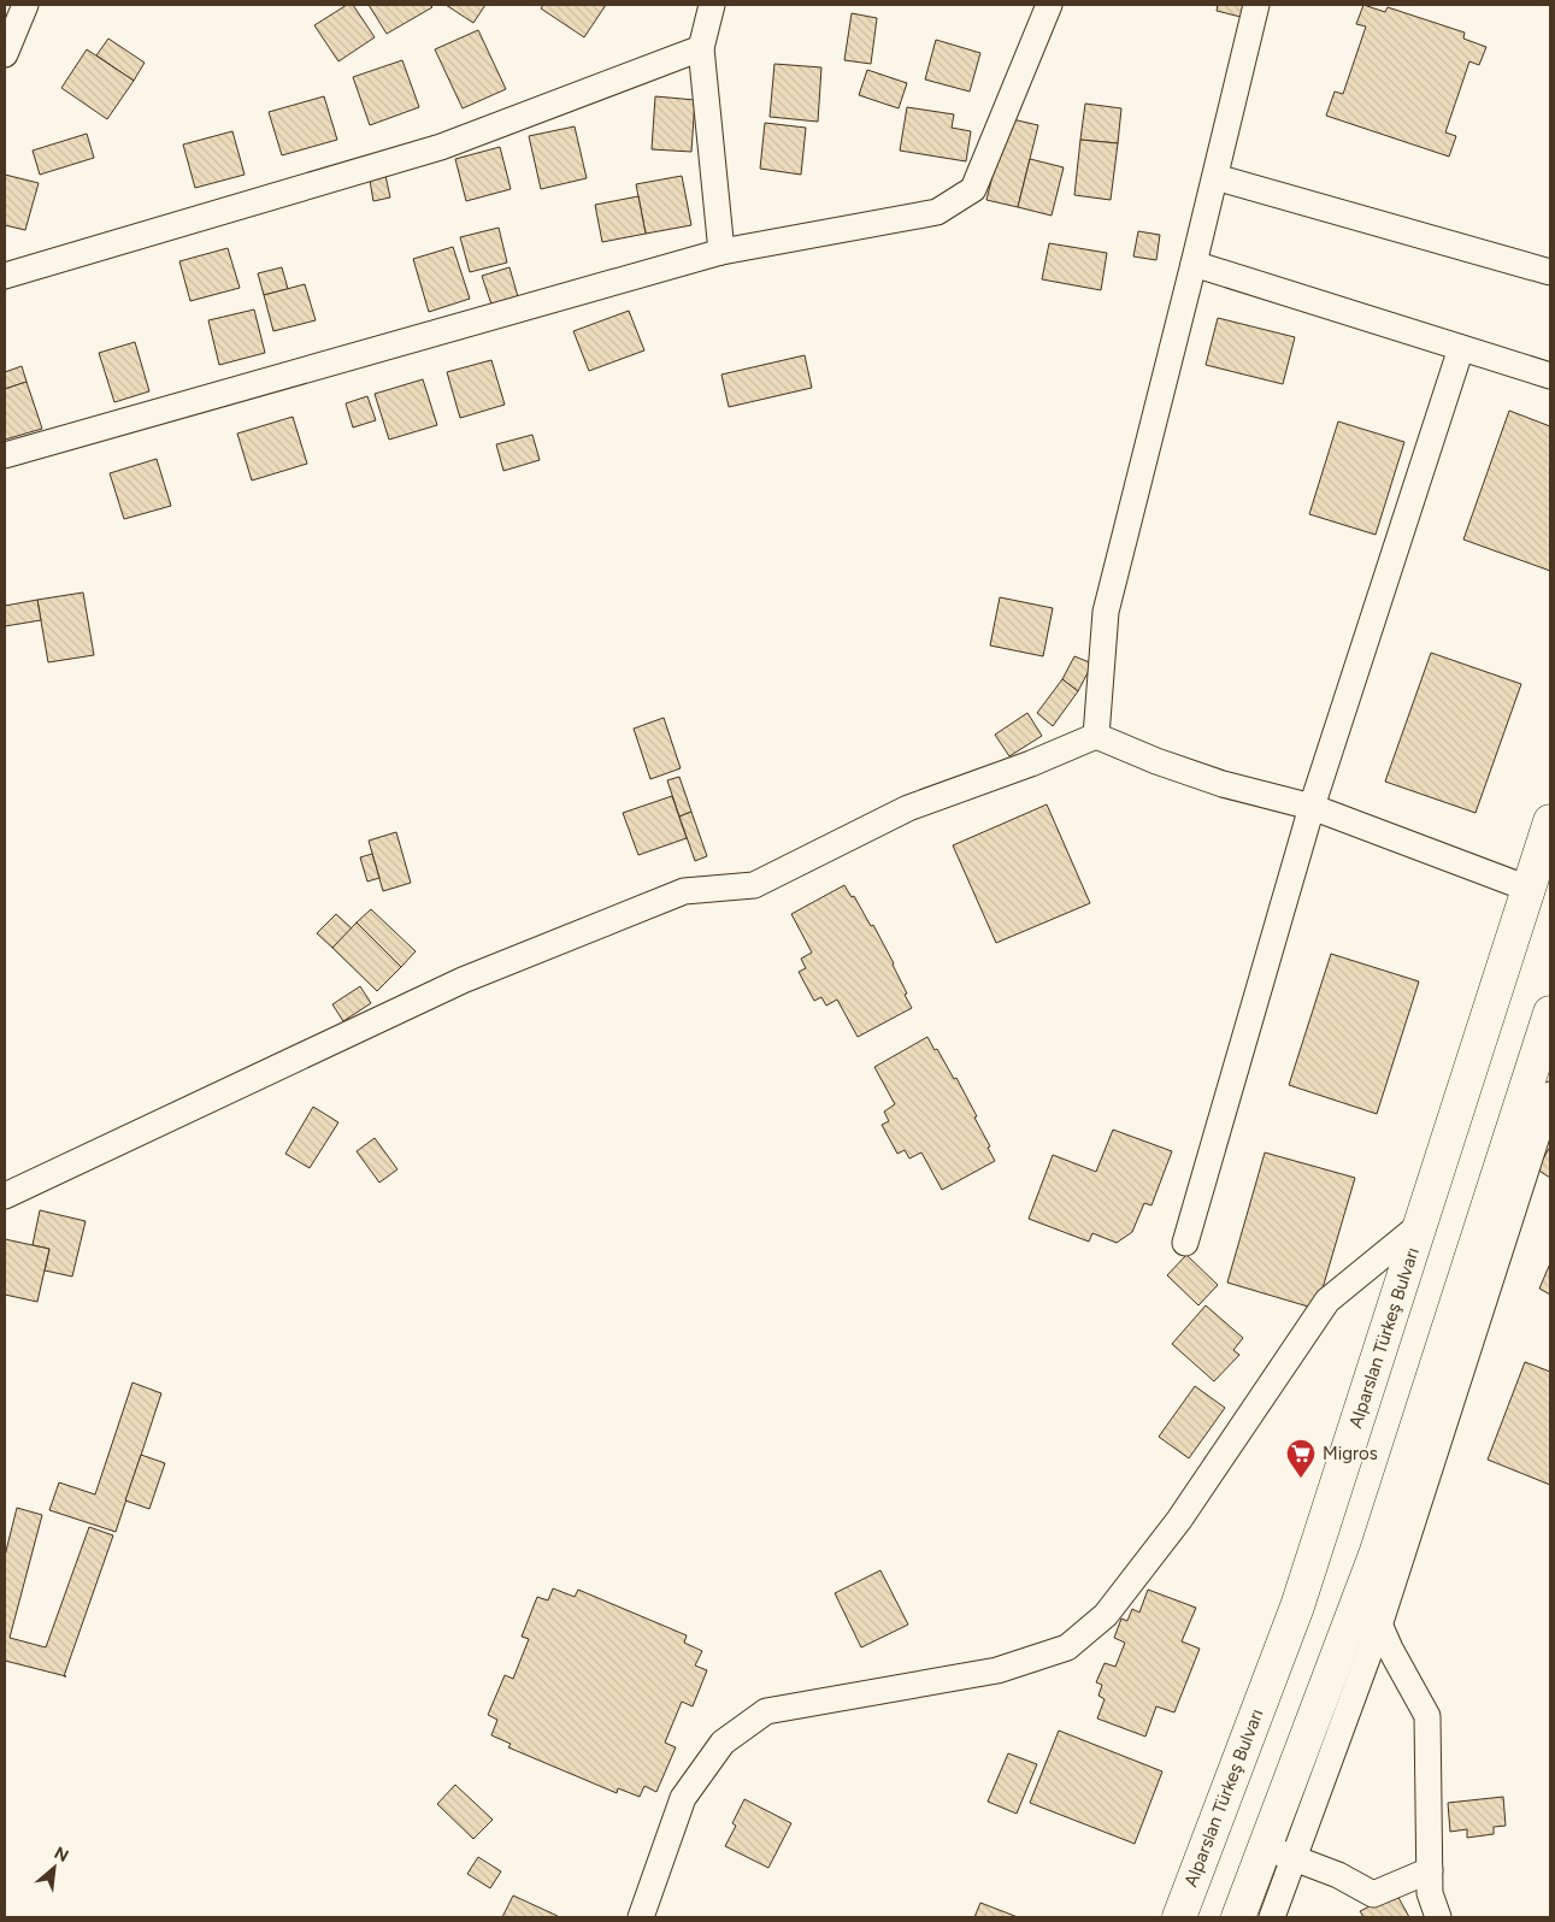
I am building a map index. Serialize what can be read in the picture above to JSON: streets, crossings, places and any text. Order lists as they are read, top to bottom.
{
  "streets": {
    "main road": ["Alparslan Türkeş Bulvarı"]
  },
  "places": {
    "supermarket": ["Migros"]
  },
  "north": "top right"
}
